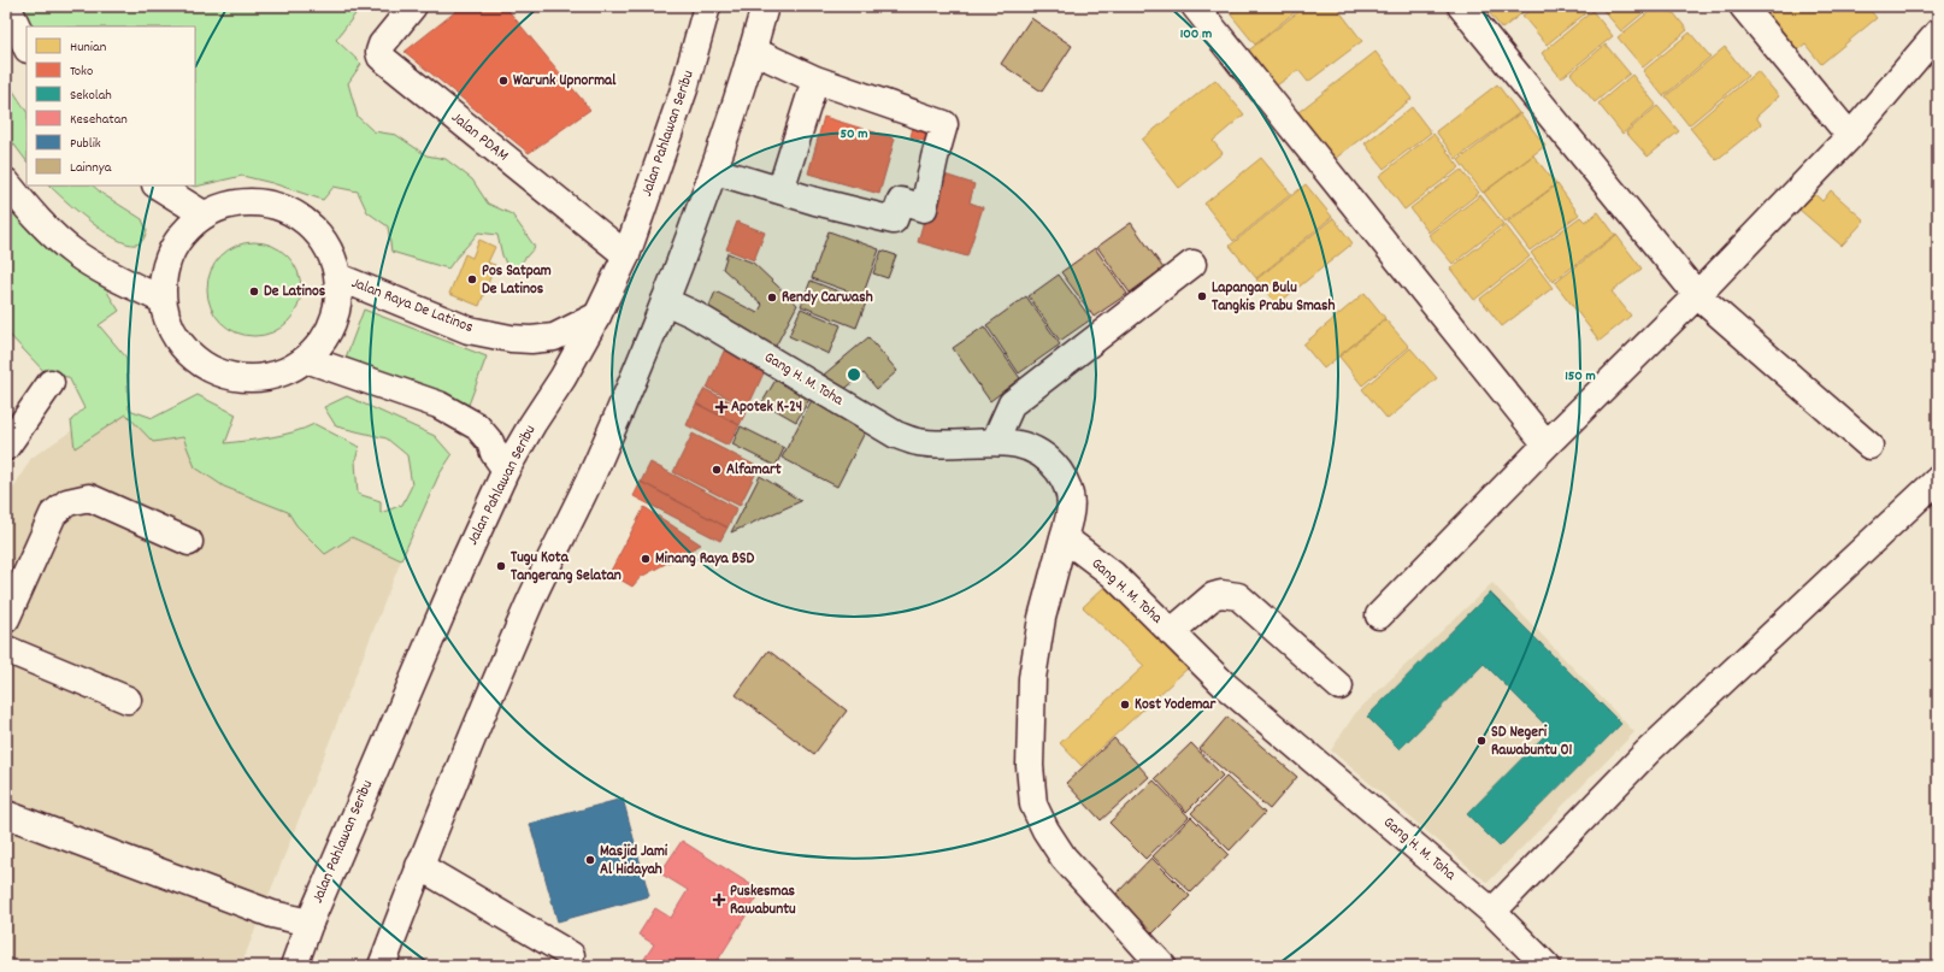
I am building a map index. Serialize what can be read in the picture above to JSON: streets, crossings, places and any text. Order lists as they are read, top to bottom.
{
  "streets": {
    "street": [
      "Jalan Pahlawan Seribu",
      "Jalan PDAM",
      "Jalan Raya De Latinos",
      "Gang H. M. Toha"
    ]
  },
  "crossings": [
    ["Jalan Pahlawan Seribu", "Jalan PDAM"],
    ["Jalan Pahlawan Seribu", "Jalan Raya De Latinos"]
  ],
  "places": {
    "other": [
      "Warunk Upnormal",
      "Pos Satpam De Latinos",
      "De Latinos",
      "Lapangan Bulu Tangkis Prabu Smash",
      "Rendy Carwash",
      "Alfamart",
      "Minang Raya BSD",
      "Tugu Kota Tangerang Selatan",
      "Kost Yodemar",
      "SD Negeri Rawabuntu 01",
      "Masjid Jami Al Hidayah"
    ],
    "health": ["Apotek K-24", "Puskesmas Rawabuntu"]
  },
  "legend": [
    "Hunian",
    "Toko",
    "Sekolah",
    "Kesehatan",
    "Publik",
    "Lainnya"
  ],
  "rings": ["100 m", "50 m", "150 m"]
}
